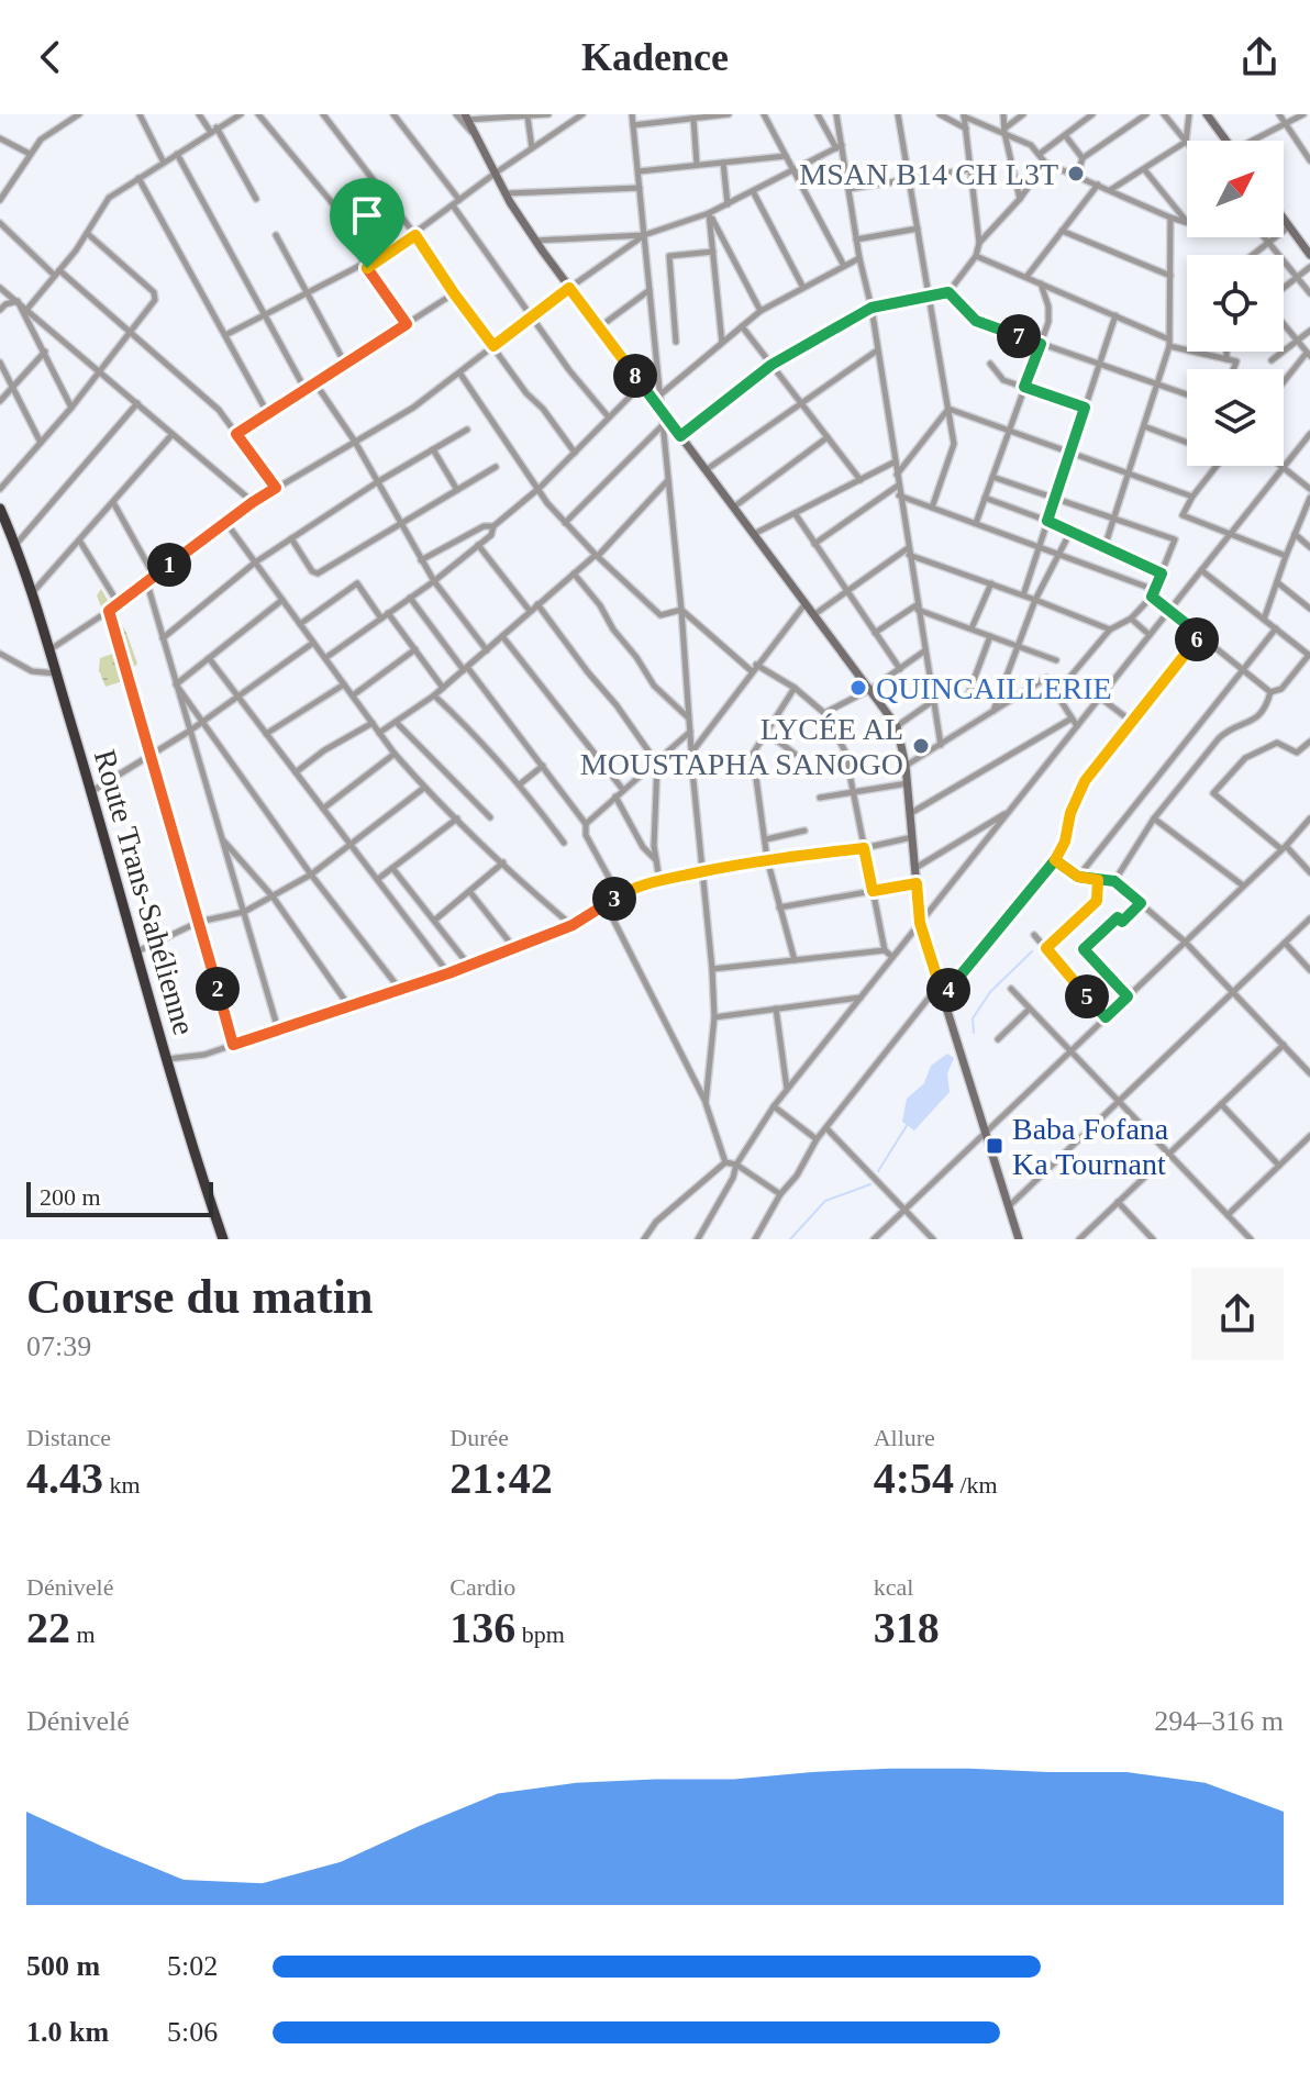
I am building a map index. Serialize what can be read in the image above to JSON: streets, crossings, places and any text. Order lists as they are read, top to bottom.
{
  "streets": {
    "highway": ["Route Trans-Sahélienne"]
  },
  "places": {
    "other": ["MSAN B14 CH L3T", "QUINCAILLERIE", "LYCÉE AL MOUSTAPHA SANOGO"],
    "transit": ["Baba Fofana Ka Tournant"]
  },
  "scale_bar": "200 m",
  "north": "top right",
  "page": {
    "header": "Kadence",
    "pins": [
      "7",
      "8",
      "1",
      "6",
      "3",
      "2",
      "4",
      "5"
    ],
    "scale": "200 m",
    "heading": ["Course du matin", "07:39"],
    "stats": [
      ["Distance", "4.43 km"],
      ["Durée", "21:42"],
      ["Allure", "4:54 /km"],
      ["Dénivelé", "22 m"],
      ["Cardio", "136 bpm"],
      ["kcal", "318"]
    ],
    "chart": ["Dénivelé", "294–316 m"],
    "list": [
      {
        "name": "500 m",
        "note": "5:02"
      },
      {
        "name": "1.0 km",
        "note": "5:06"
      }
    ]
  }
}
